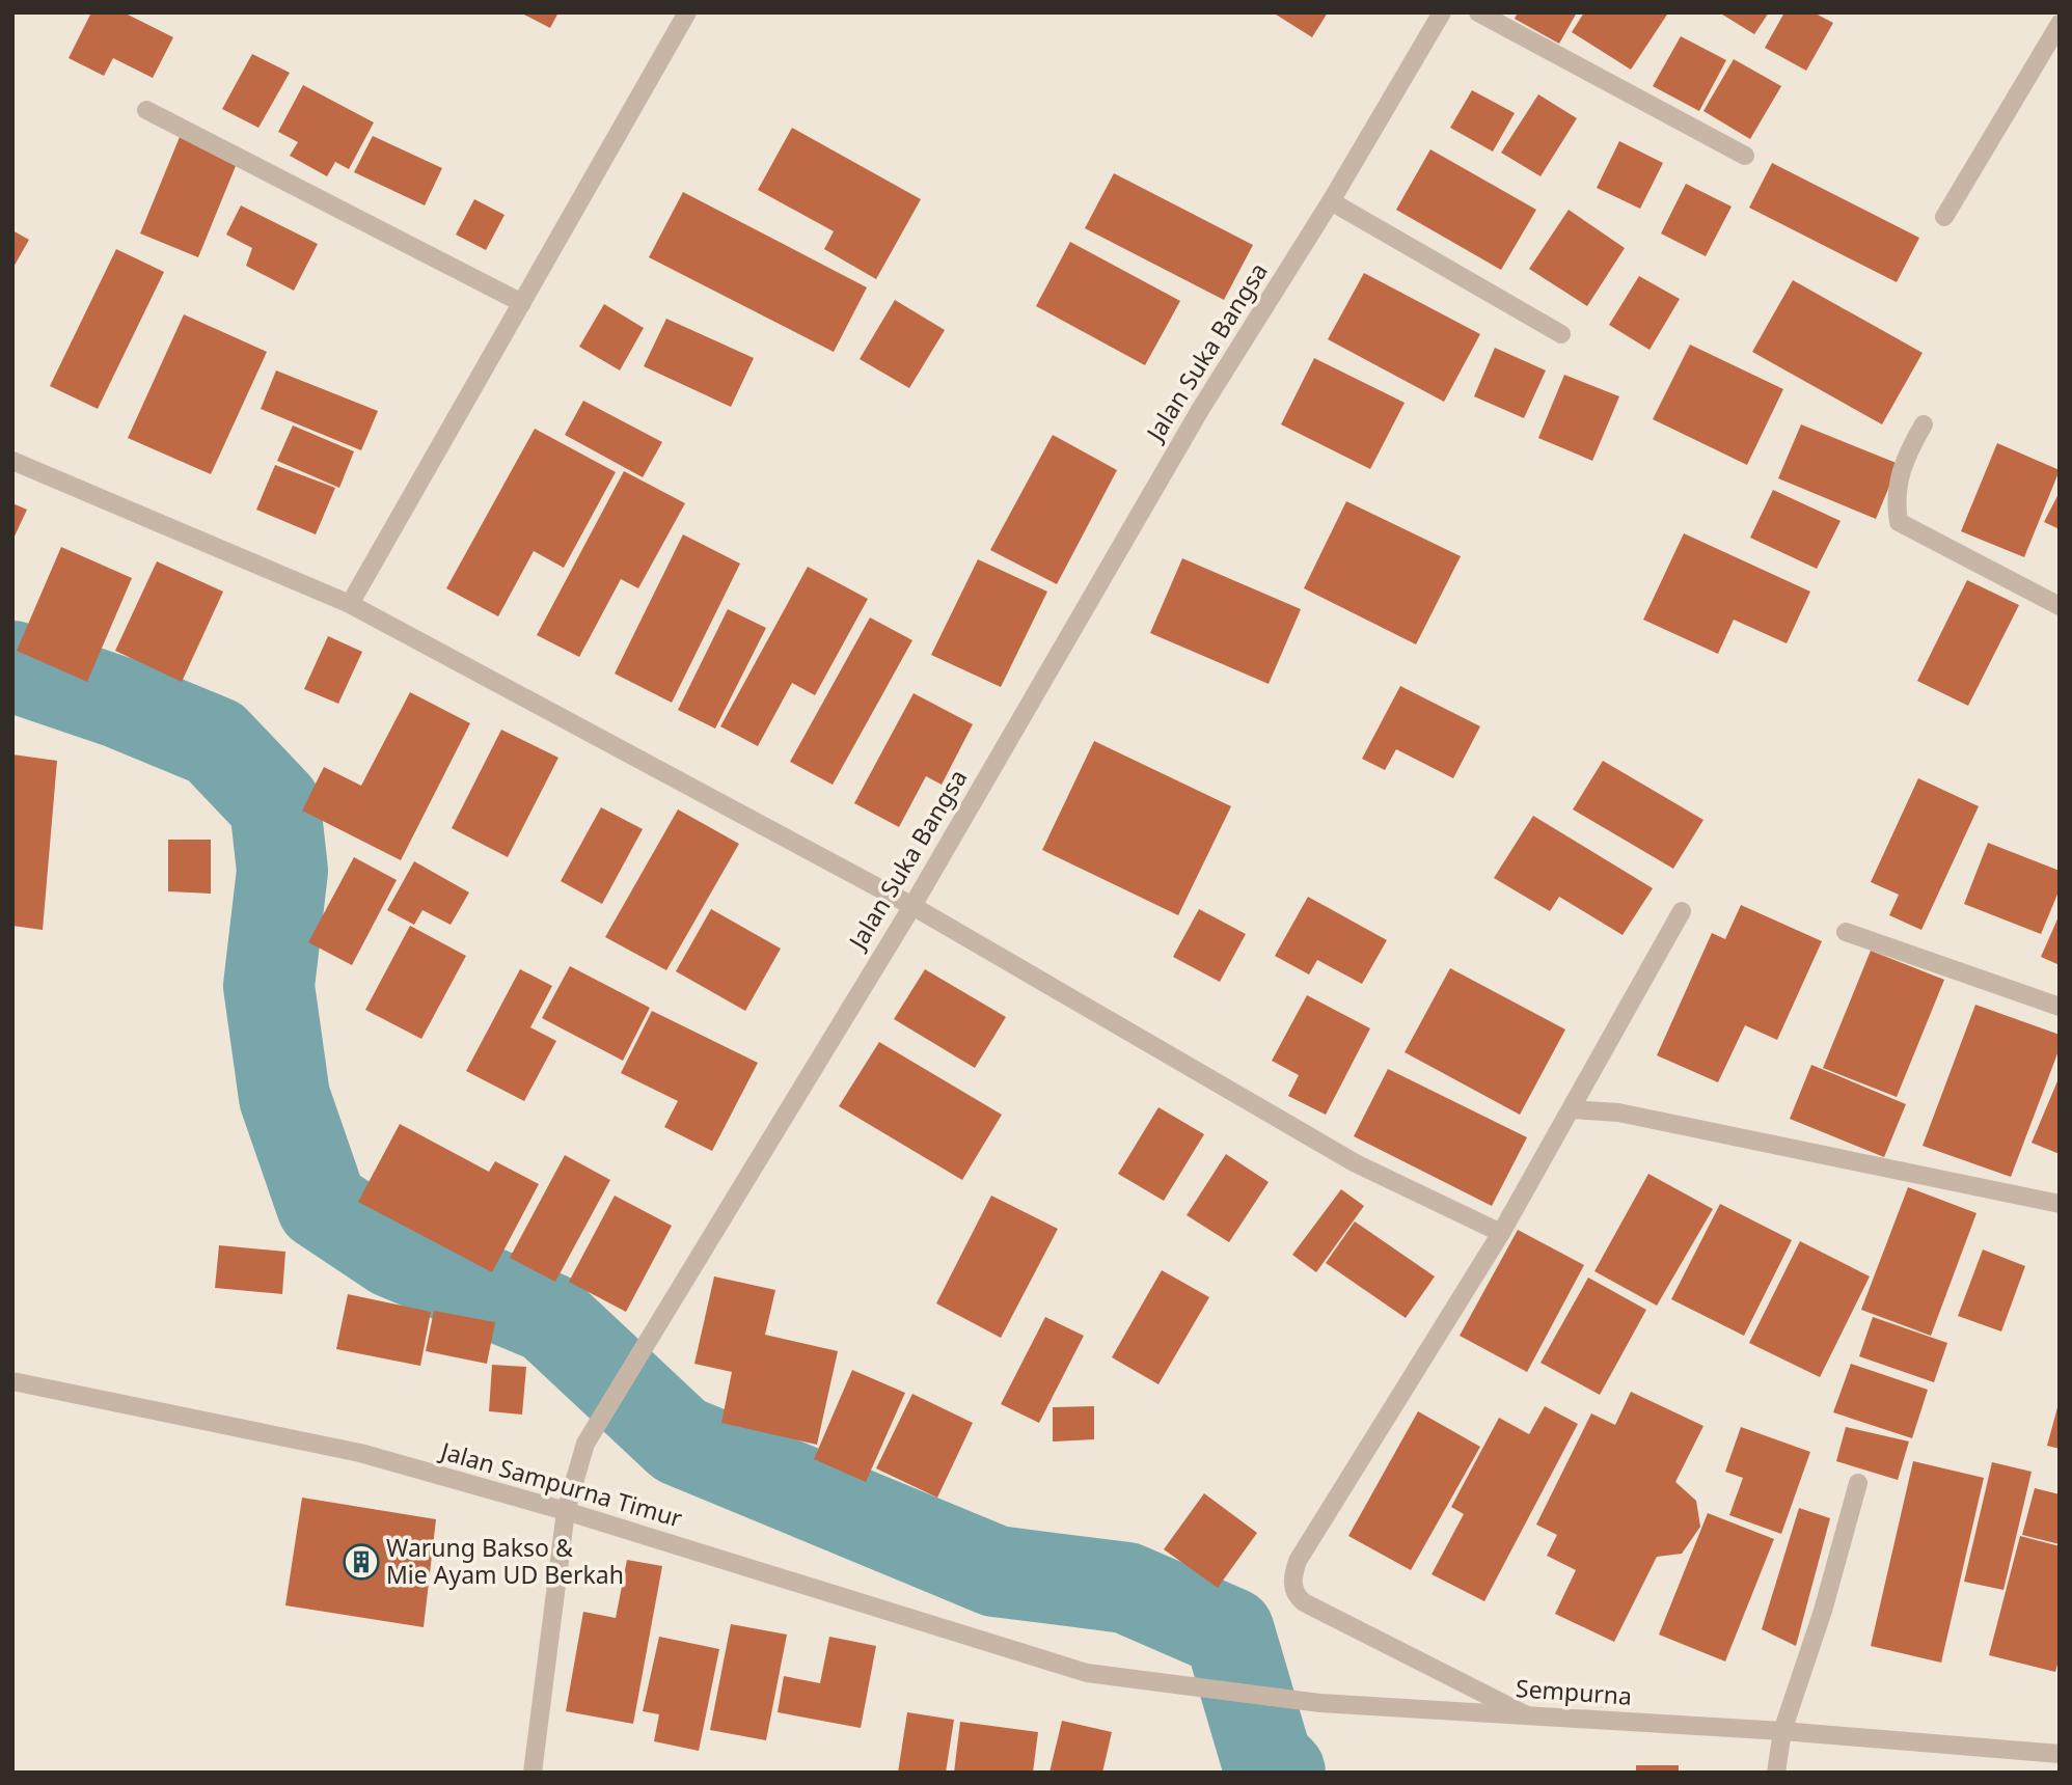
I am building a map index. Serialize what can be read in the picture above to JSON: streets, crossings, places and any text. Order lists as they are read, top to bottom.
{
  "streets": {
    "street": ["Jalan Suka Bangsa", "Jalan Sampurna Timur", "Sempurna"]
  },
  "crossings": [
    ["Jalan Suka Bangsa", "Jalan Sampurna Timur"],
    ["Jalan Sampurna Timur", "Sempurna"]
  ],
  "places": {
    "building": ["Warung Bakso & Mie Ayam UD Berkah"]
  }
}
